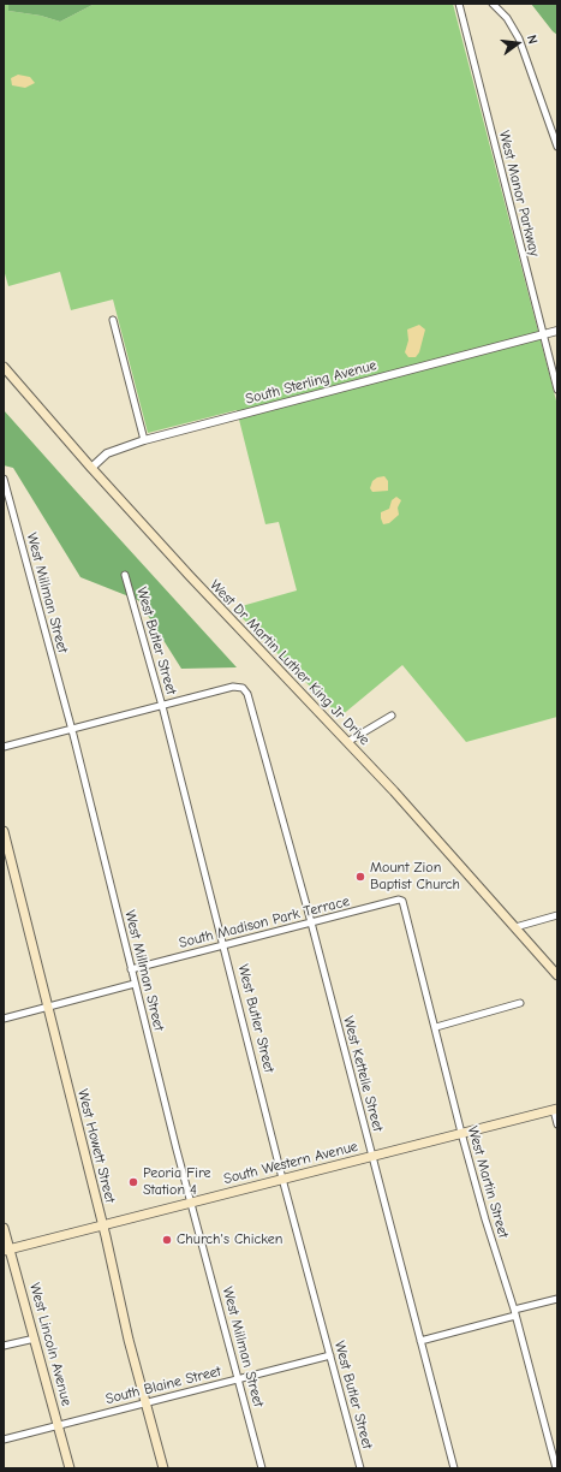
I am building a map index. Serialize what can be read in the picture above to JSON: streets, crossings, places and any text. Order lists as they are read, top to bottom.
{
  "streets": {
    "main road": [
      "West Dr Martin Luther King Jr Drive",
      "West Howett Street",
      "South Western Avenue",
      "West Lincoln Avenue"
    ],
    "street": [
      "West Manor Parkway",
      "South Sterling Avenue",
      "West Millman Street",
      "West Butler Street",
      "South Madison Park Terrace",
      "West Kettelle Street",
      "West Martin Street",
      "South Blaine Street"
    ]
  },
  "crossings": [
    ["West Manor Parkway", "South Sterling Avenue"],
    ["South Sterling Avenue", "West Dr Martin Luther King Jr Drive"],
    ["West Millman Street", "South Madison Park Terrace"],
    ["West Millman Street", "South Western Avenue"],
    ["West Millman Street", "South Blaine Street"],
    ["West Butler Street", "South Madison Park Terrace"],
    ["West Butler Street", "West Kettelle Street"],
    ["West Butler Street", "South Western Avenue"],
    ["West Butler Street", "South Blaine Street"],
    ["South Madison Park Terrace", "West Kettelle Street"],
    ["South Madison Park Terrace", "West Martin Street"],
    ["West Kettelle Street", "South Western Avenue"],
    ["West Howett Street", "South Western Avenue"],
    ["West Howett Street", "South Blaine Street"],
    ["South Western Avenue", "West Martin Street"],
    ["South Western Avenue", "West Lincoln Avenue"],
    ["West Lincoln Avenue", "South Blaine Street"]
  ],
  "places": ["Mount Zion Baptist Church", "Peoria Fire Station 4", "Church's Chicken"],
  "north": "right"
}
